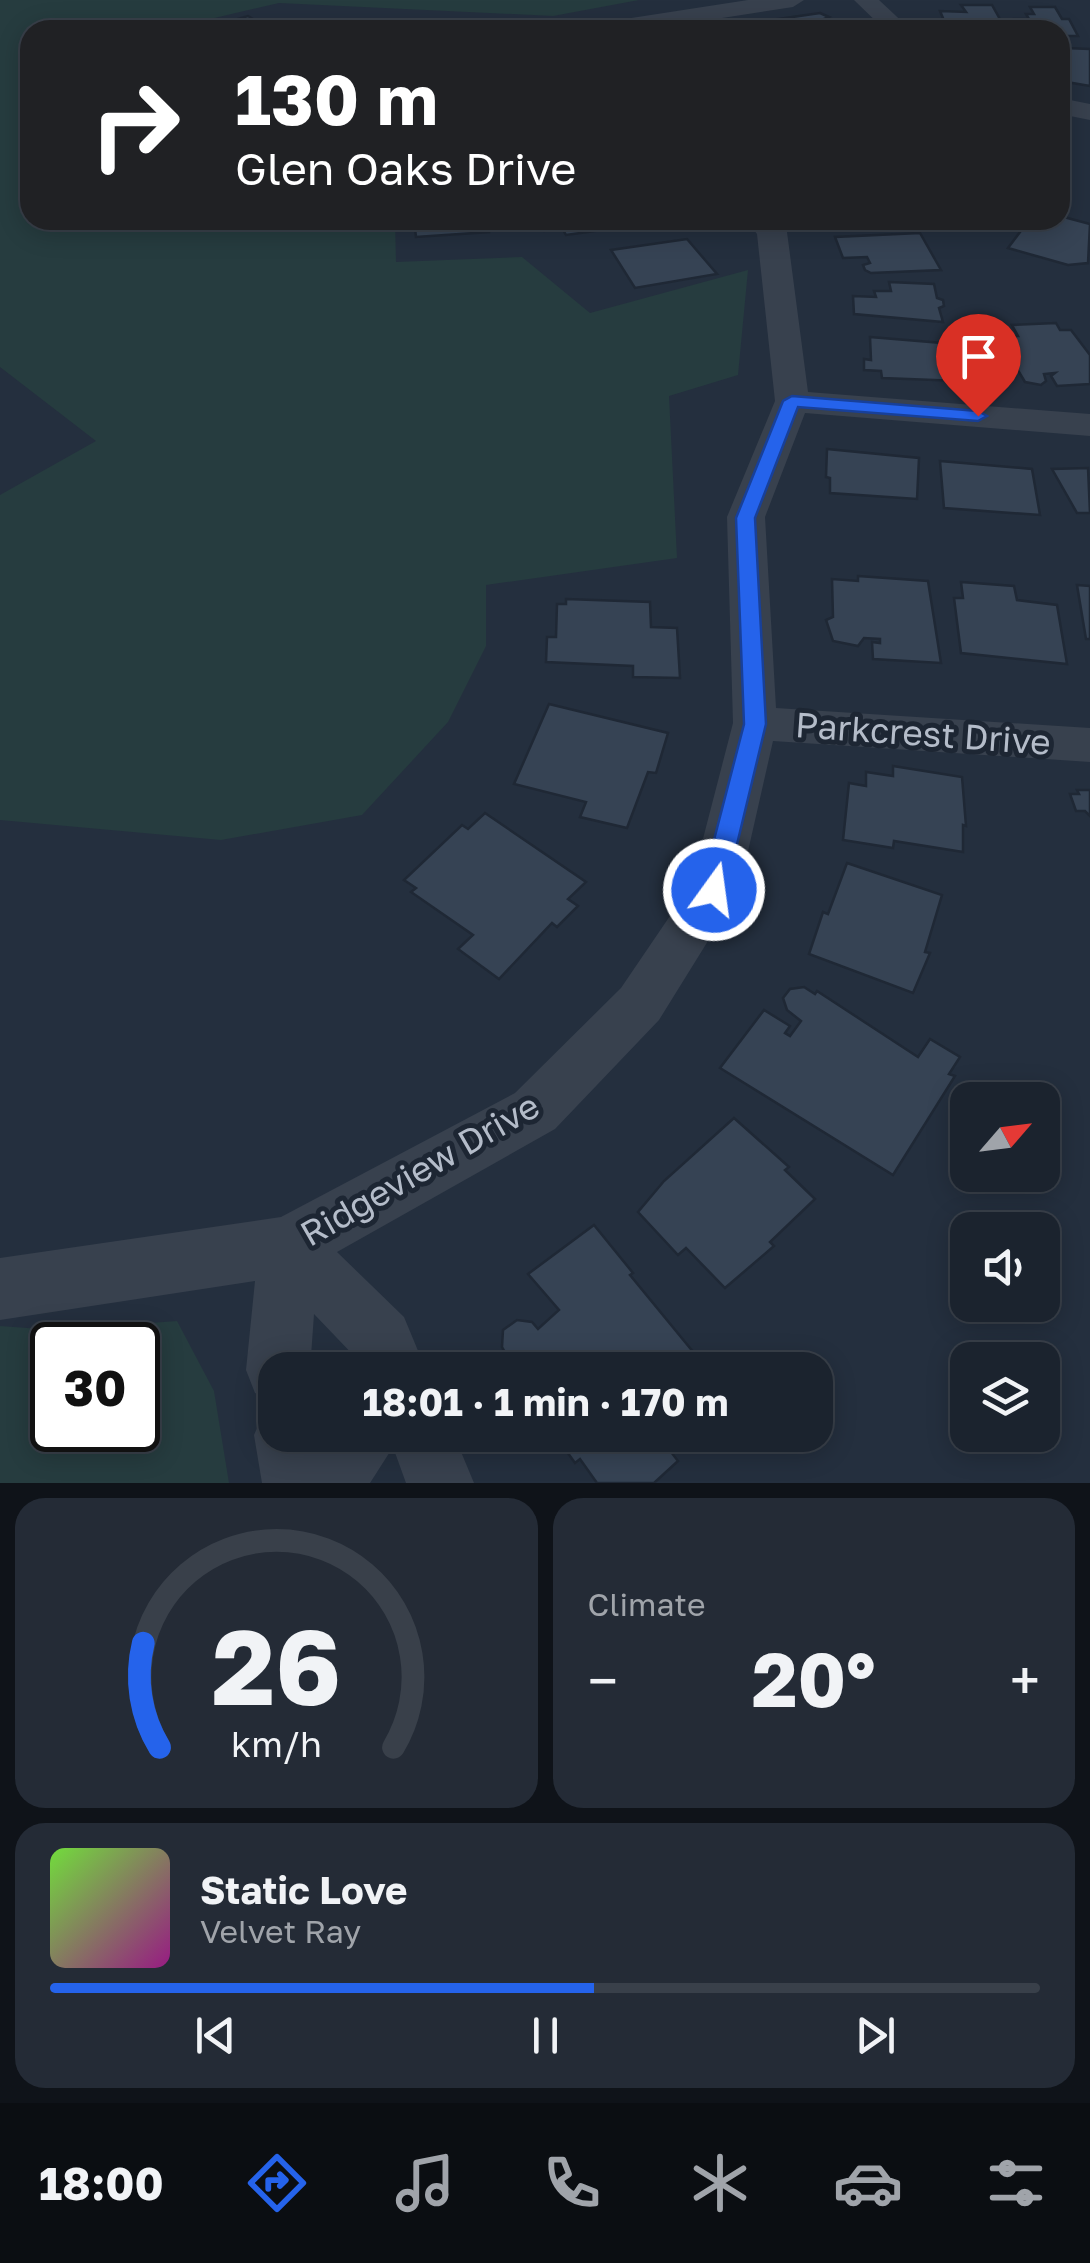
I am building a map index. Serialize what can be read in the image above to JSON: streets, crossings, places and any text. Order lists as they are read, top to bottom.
{
  "streets": {
    "street": ["Parkcrest Drive", "Ridgeview Drive"]
  },
  "crossings": [
    ["Parkcrest Drive", "Ridgeview Drive"]
  ],
  "north": "top right",
  "page": {
    "turn": ["130 m", "Glen Oaks Drive"],
    "limit": "30",
    "trip": "18:01 · 1 min · 170 m",
    "tile": "Climate",
    "heat": ["−", "20°", "+"],
    "song": ["Static Love", "Velvet Ray"],
    "tabs": "18:00",
    "gauge": ["26", "km/h"]
  }
}
